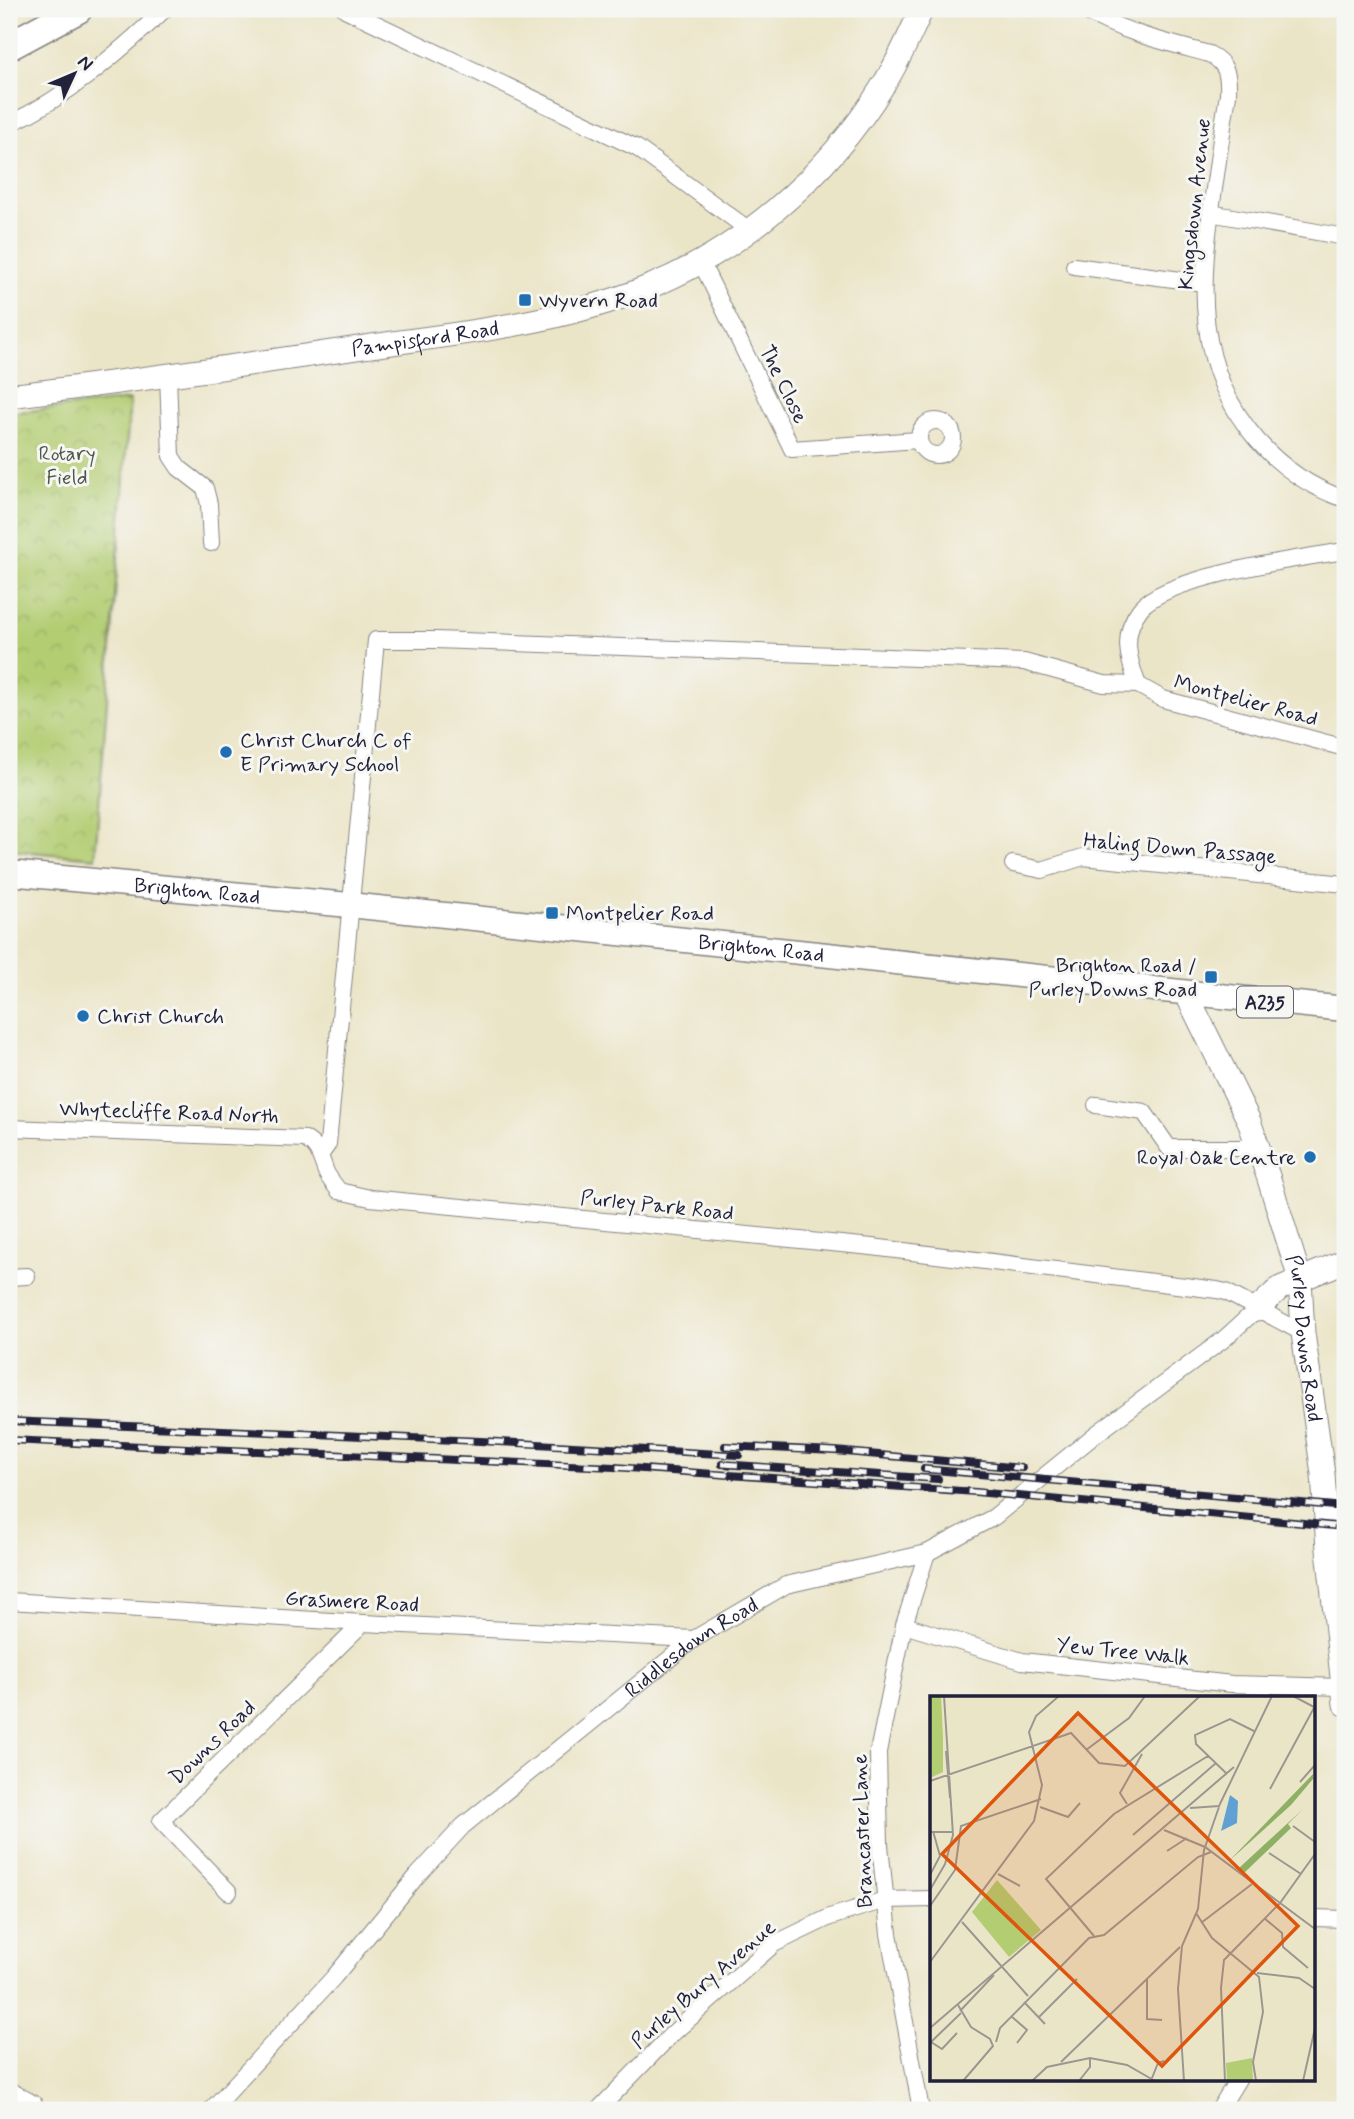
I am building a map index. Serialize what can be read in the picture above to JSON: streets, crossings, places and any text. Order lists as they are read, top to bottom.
{
  "streets": {
    "main road": ["Brighton Road", "A235"],
    "street": [
      "Kingsdown Avenue",
      "Pampisford Road",
      "The Close",
      "Montpelier Road",
      "Haling Down Passage",
      "Whytecliffe Road North",
      "Purley Park Road",
      "Purley Downs Road",
      "Grasmere Road",
      "Riddlesdown Road",
      "Yew Tree Walk",
      "Downs Road",
      "Brancaster Lane",
      "Purley Bury Avenue"
    ]
  },
  "crossings": [
    ["Pampisford Road", "The Close"],
    ["Montpelier Road", "Brighton Road"],
    ["Brighton Road", "Purley Downs Road"],
    ["Whytecliffe Road North", "Purley Park Road"],
    ["Purley Park Road", "Riddlesdown Road"],
    ["Purley Downs Road", "Riddlesdown Road"],
    ["Purley Downs Road", "Yew Tree Walk"],
    ["Grasmere Road", "Riddlesdown Road"],
    ["Grasmere Road", "Downs Road"],
    ["Riddlesdown Road", "Brancaster Lane"],
    ["Yew Tree Walk", "Brancaster Lane"],
    ["Brancaster Lane", "Purley Bury Avenue"]
  ],
  "parks": ["Rotary Field"],
  "places": {
    "transit": ["Wyvern Road", "Montpelier Road", "Brighton Road / Purley Downs Road"],
    "other": ["Christ Church C of E Primary School", "Christ Church", "Royal Oak Centre"]
  },
  "north": "top right"
}
